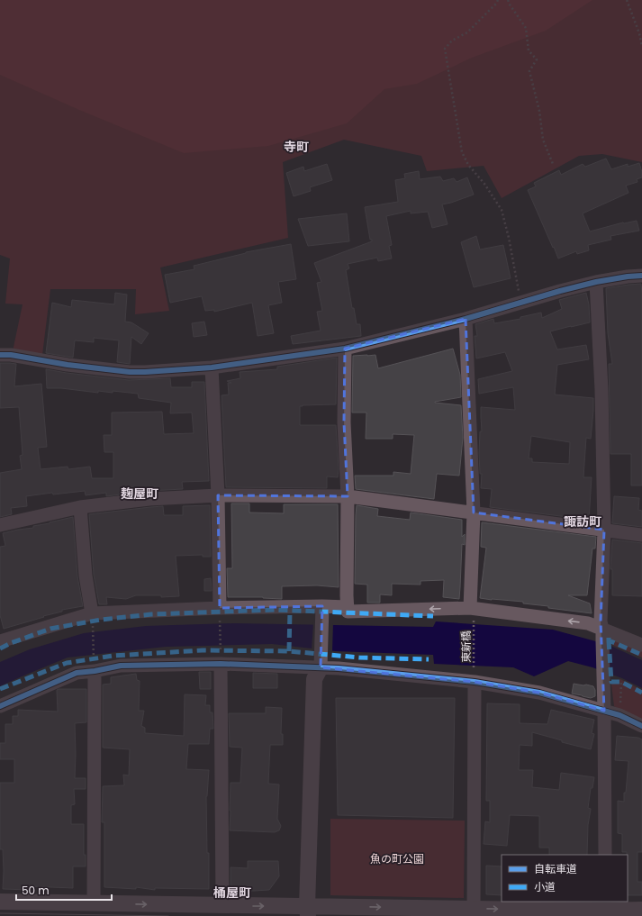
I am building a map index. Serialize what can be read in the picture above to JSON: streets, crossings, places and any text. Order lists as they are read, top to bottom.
{
  "streets": {
    "path": ["東新橋"]
  },
  "districts": [
    "寺町",
    "麹屋町",
    "諏訪町",
    "桶屋町"
  ],
  "parks": ["魚の町公園"],
  "legend": ["自転車道", "小道"],
  "scale_bar": "50 m"
}
